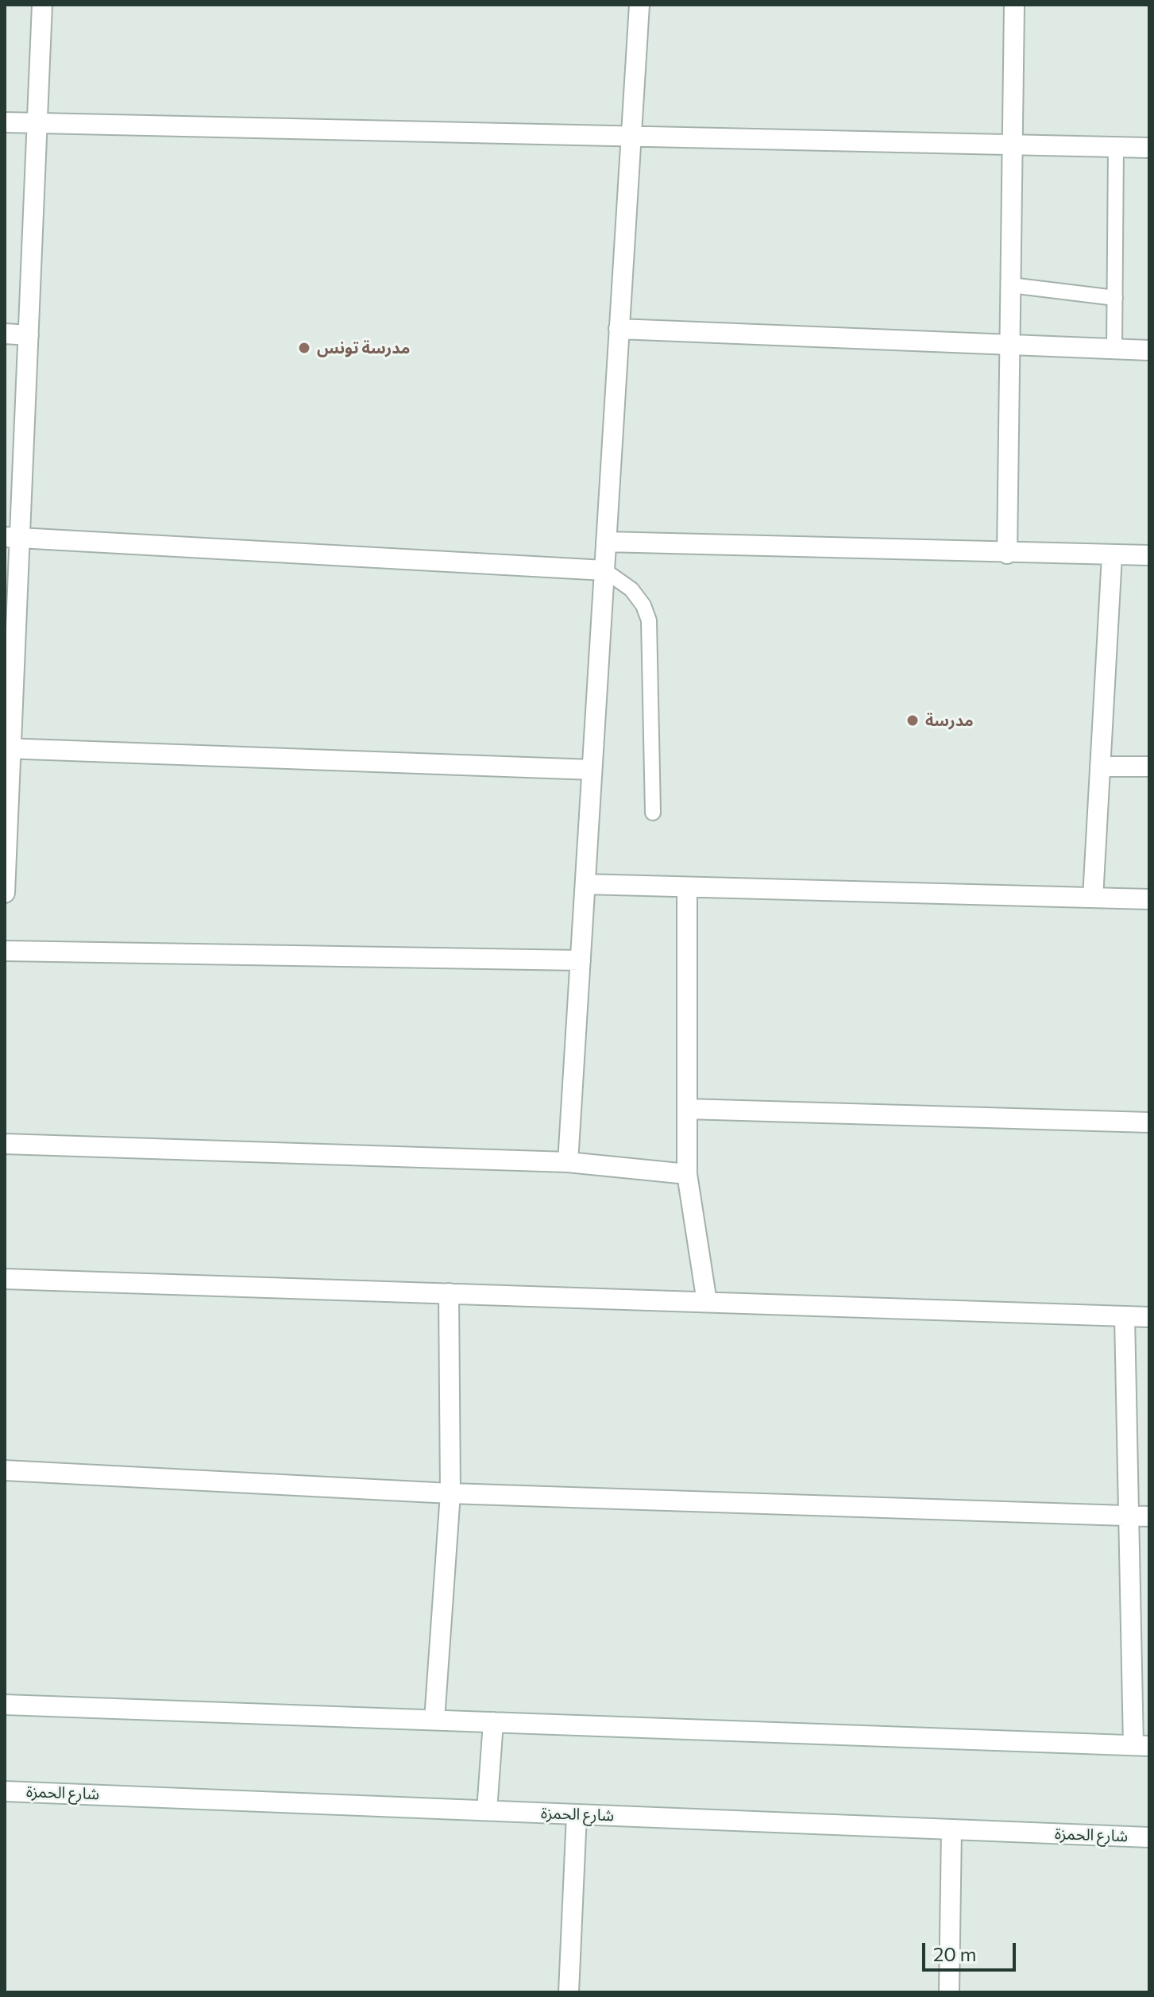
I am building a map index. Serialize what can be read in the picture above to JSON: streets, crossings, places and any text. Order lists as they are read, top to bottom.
{
  "streets": {
    "street": ["شارع الحمزة"]
  },
  "places": ["مدرسة تونس", "مدرسة"],
  "scale_bar": "20 m"
}
